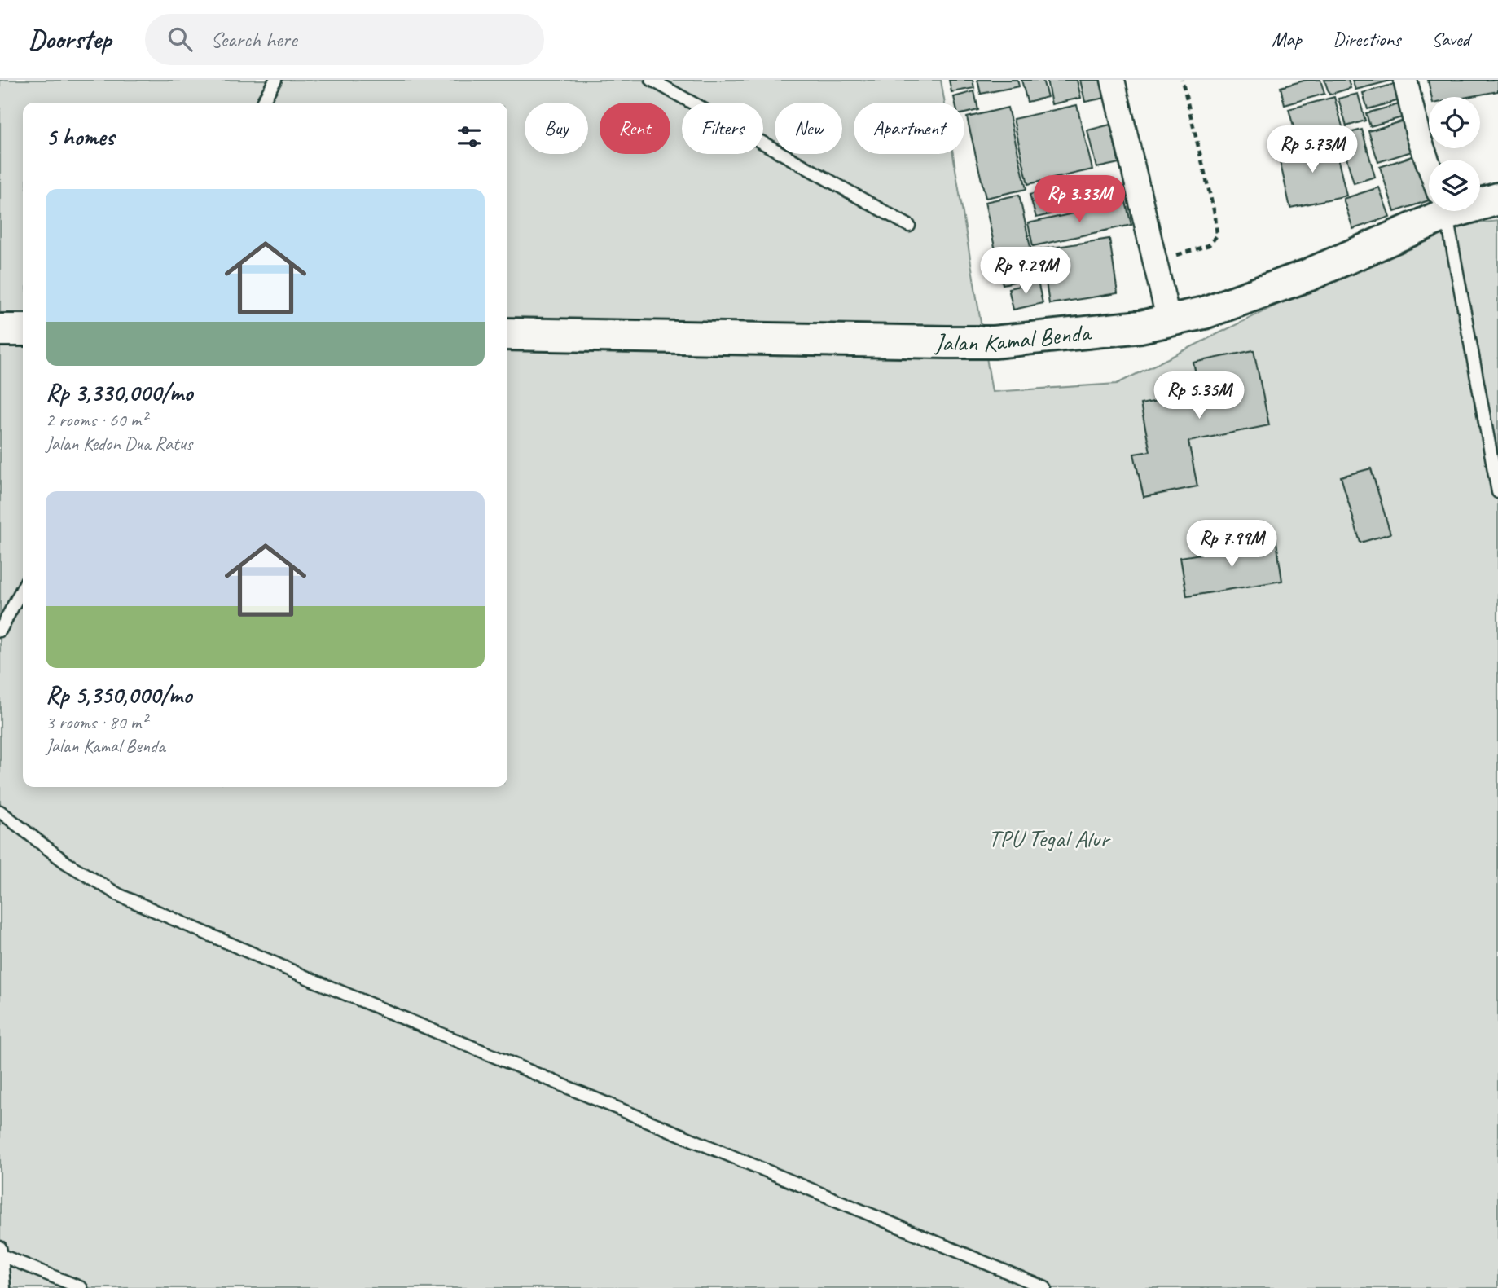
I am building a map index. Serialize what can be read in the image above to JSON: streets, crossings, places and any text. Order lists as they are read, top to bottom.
{
  "streets": {
    "main road": ["Jalan Kamal Benda"]
  },
  "parks": ["TPU Tegal Alur"],
  "page": {
    "header": "Doorstep",
    "search": "Search here",
    "nav": ["Map", "Directions", "Saved"],
    "chip": [
      "Buy",
      "Rent",
      "Filters",
      "New",
      "Apartment"
    ],
    "heading": "5 homes",
    "price": [
      "Rp 5.73M",
      "Rp 3.33M",
      "Rp 9.29M",
      "Rp 5.35M",
      "Rp 7.99M"
    ],
    "list": [
      {
        "name": "Rp 3,330,000/mo",
        "note": "2 rooms · 60 m² · Jalan Kedon Dua Ratus"
      },
      {
        "name": "Rp 5,350,000/mo",
        "note": "3 rooms · 80 m² · Jalan Kamal Benda"
      }
    ]
  }
}
